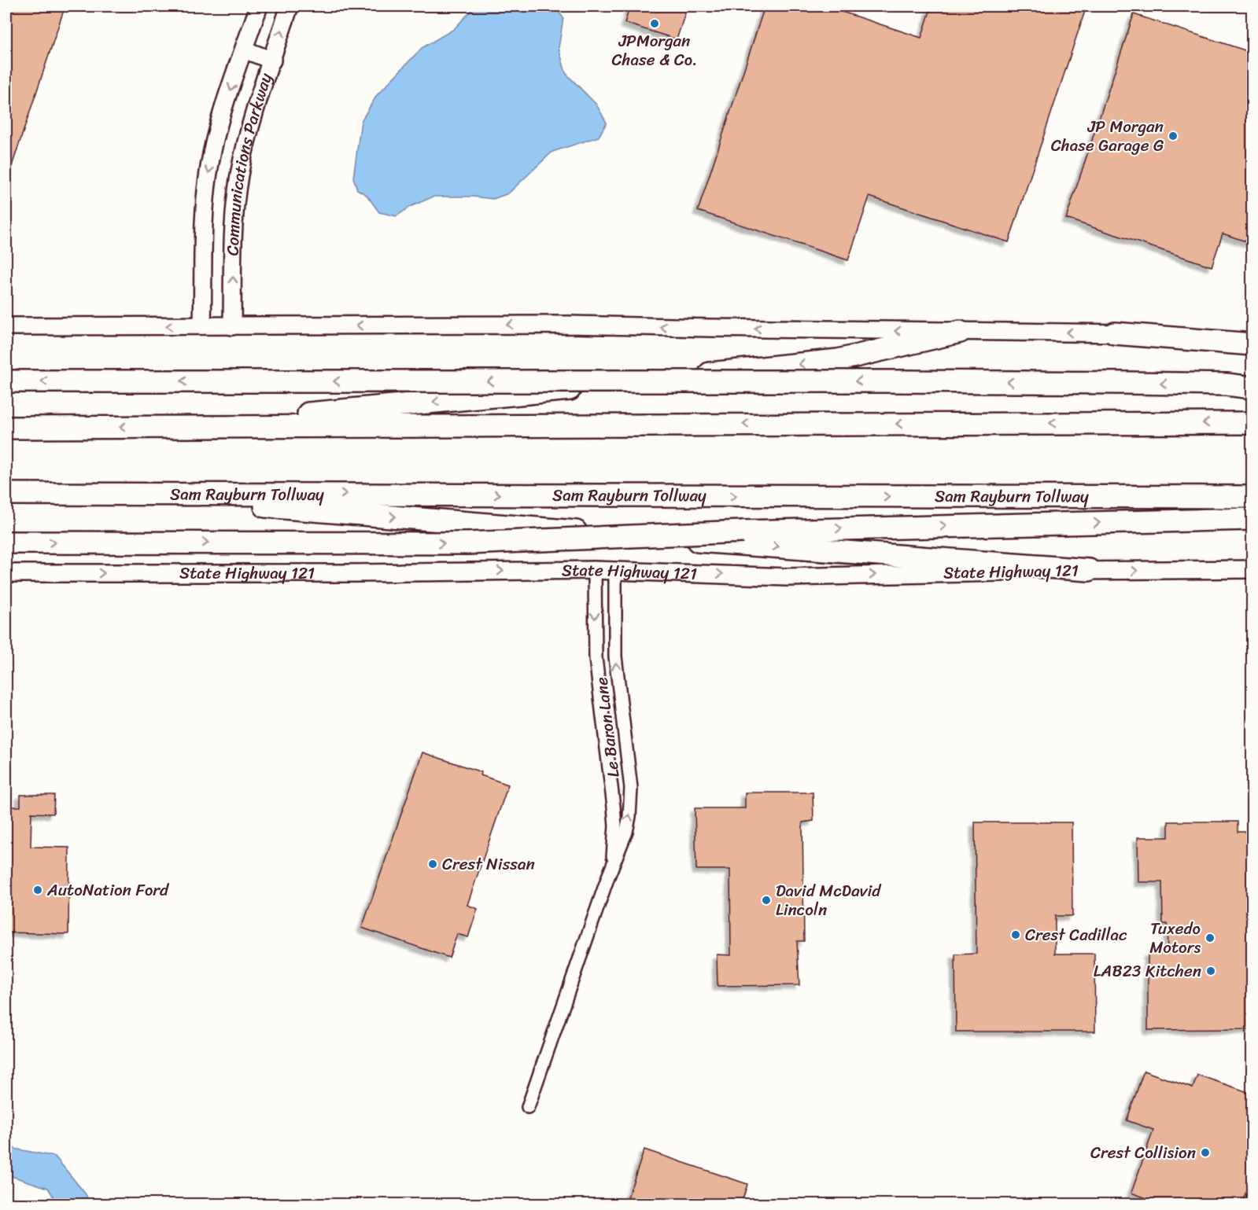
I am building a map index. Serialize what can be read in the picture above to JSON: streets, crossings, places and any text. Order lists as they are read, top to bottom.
{
  "streets": {
    "highway": ["Sam Rayburn Tollway"],
    "main road": ["Communications Parkway", "State Highway 121"],
    "street": ["Le Baron Lane"]
  },
  "crossings": [
    ["State Highway 121", "Le Baron Lane"]
  ],
  "one_way": ["State Highway 121"],
  "places": [
    "JPMorgan Chase & Co.",
    "JP Morgan Chase Garage G",
    "Crest Nissan",
    "AutoNation Ford",
    "David McDavid Lincoln",
    "Crest Cadillac",
    "Tuxedo Motors",
    "LAB23 Kitchen",
    "Crest Collision"
  ]
}
